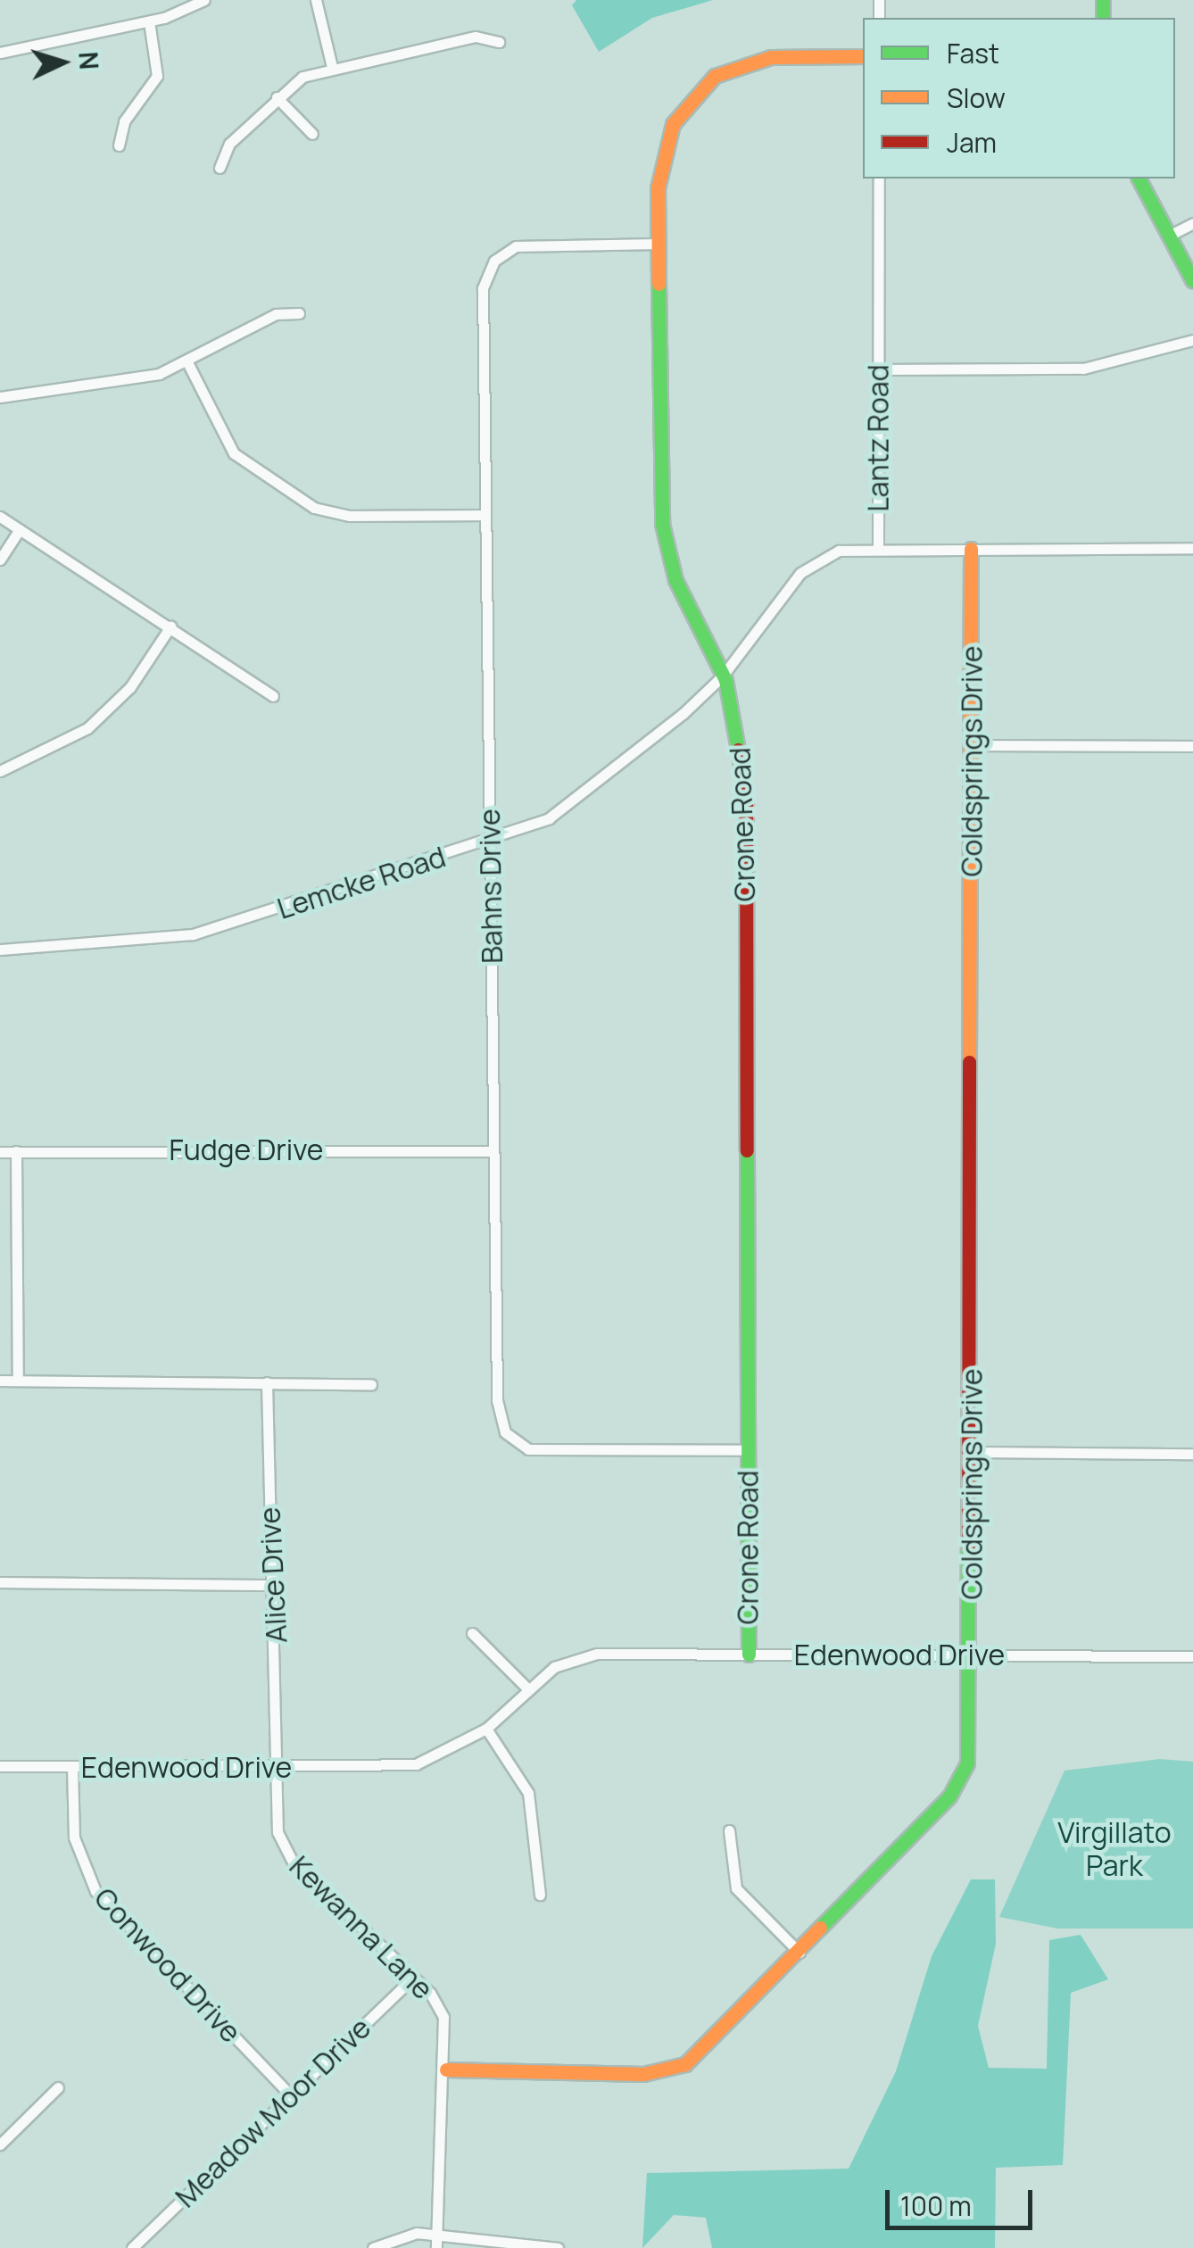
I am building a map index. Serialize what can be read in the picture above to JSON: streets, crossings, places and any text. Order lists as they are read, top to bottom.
{
  "streets": {
    "street": [
      "Lantz Road",
      "Coldsprings Drive",
      "Crone Road",
      "Lemcke Road",
      "Bahns Drive",
      "Fudge Drive",
      "Alice Drive",
      "Edenwood Drive",
      "Kewanna Lane",
      "Conwood Drive",
      "Meadow Moor Drive"
    ]
  },
  "crossings": [
    ["Lantz Road", "Coldsprings Drive"],
    ["Lantz Road", "Lemcke Road"],
    ["Coldsprings Drive", "Edenwood Drive"],
    ["Coldsprings Drive", "Kewanna Lane"],
    ["Crone Road", "Lemcke Road"],
    ["Crone Road", "Bahns Drive"],
    ["Crone Road", "Edenwood Drive"],
    ["Lemcke Road", "Bahns Drive"],
    ["Bahns Drive", "Fudge Drive"],
    ["Alice Drive", "Edenwood Drive"],
    ["Alice Drive", "Kewanna Lane"],
    ["Edenwood Drive", "Kewanna Lane"],
    ["Edenwood Drive", "Conwood Drive"],
    ["Kewanna Lane", "Meadow Moor Drive"],
    ["Conwood Drive", "Meadow Moor Drive"]
  ],
  "parks": ["Virgillato Park"],
  "legend": ["Fast", "Slow", "Jam"],
  "scale_bar": "100 m",
  "north": "right"
}
